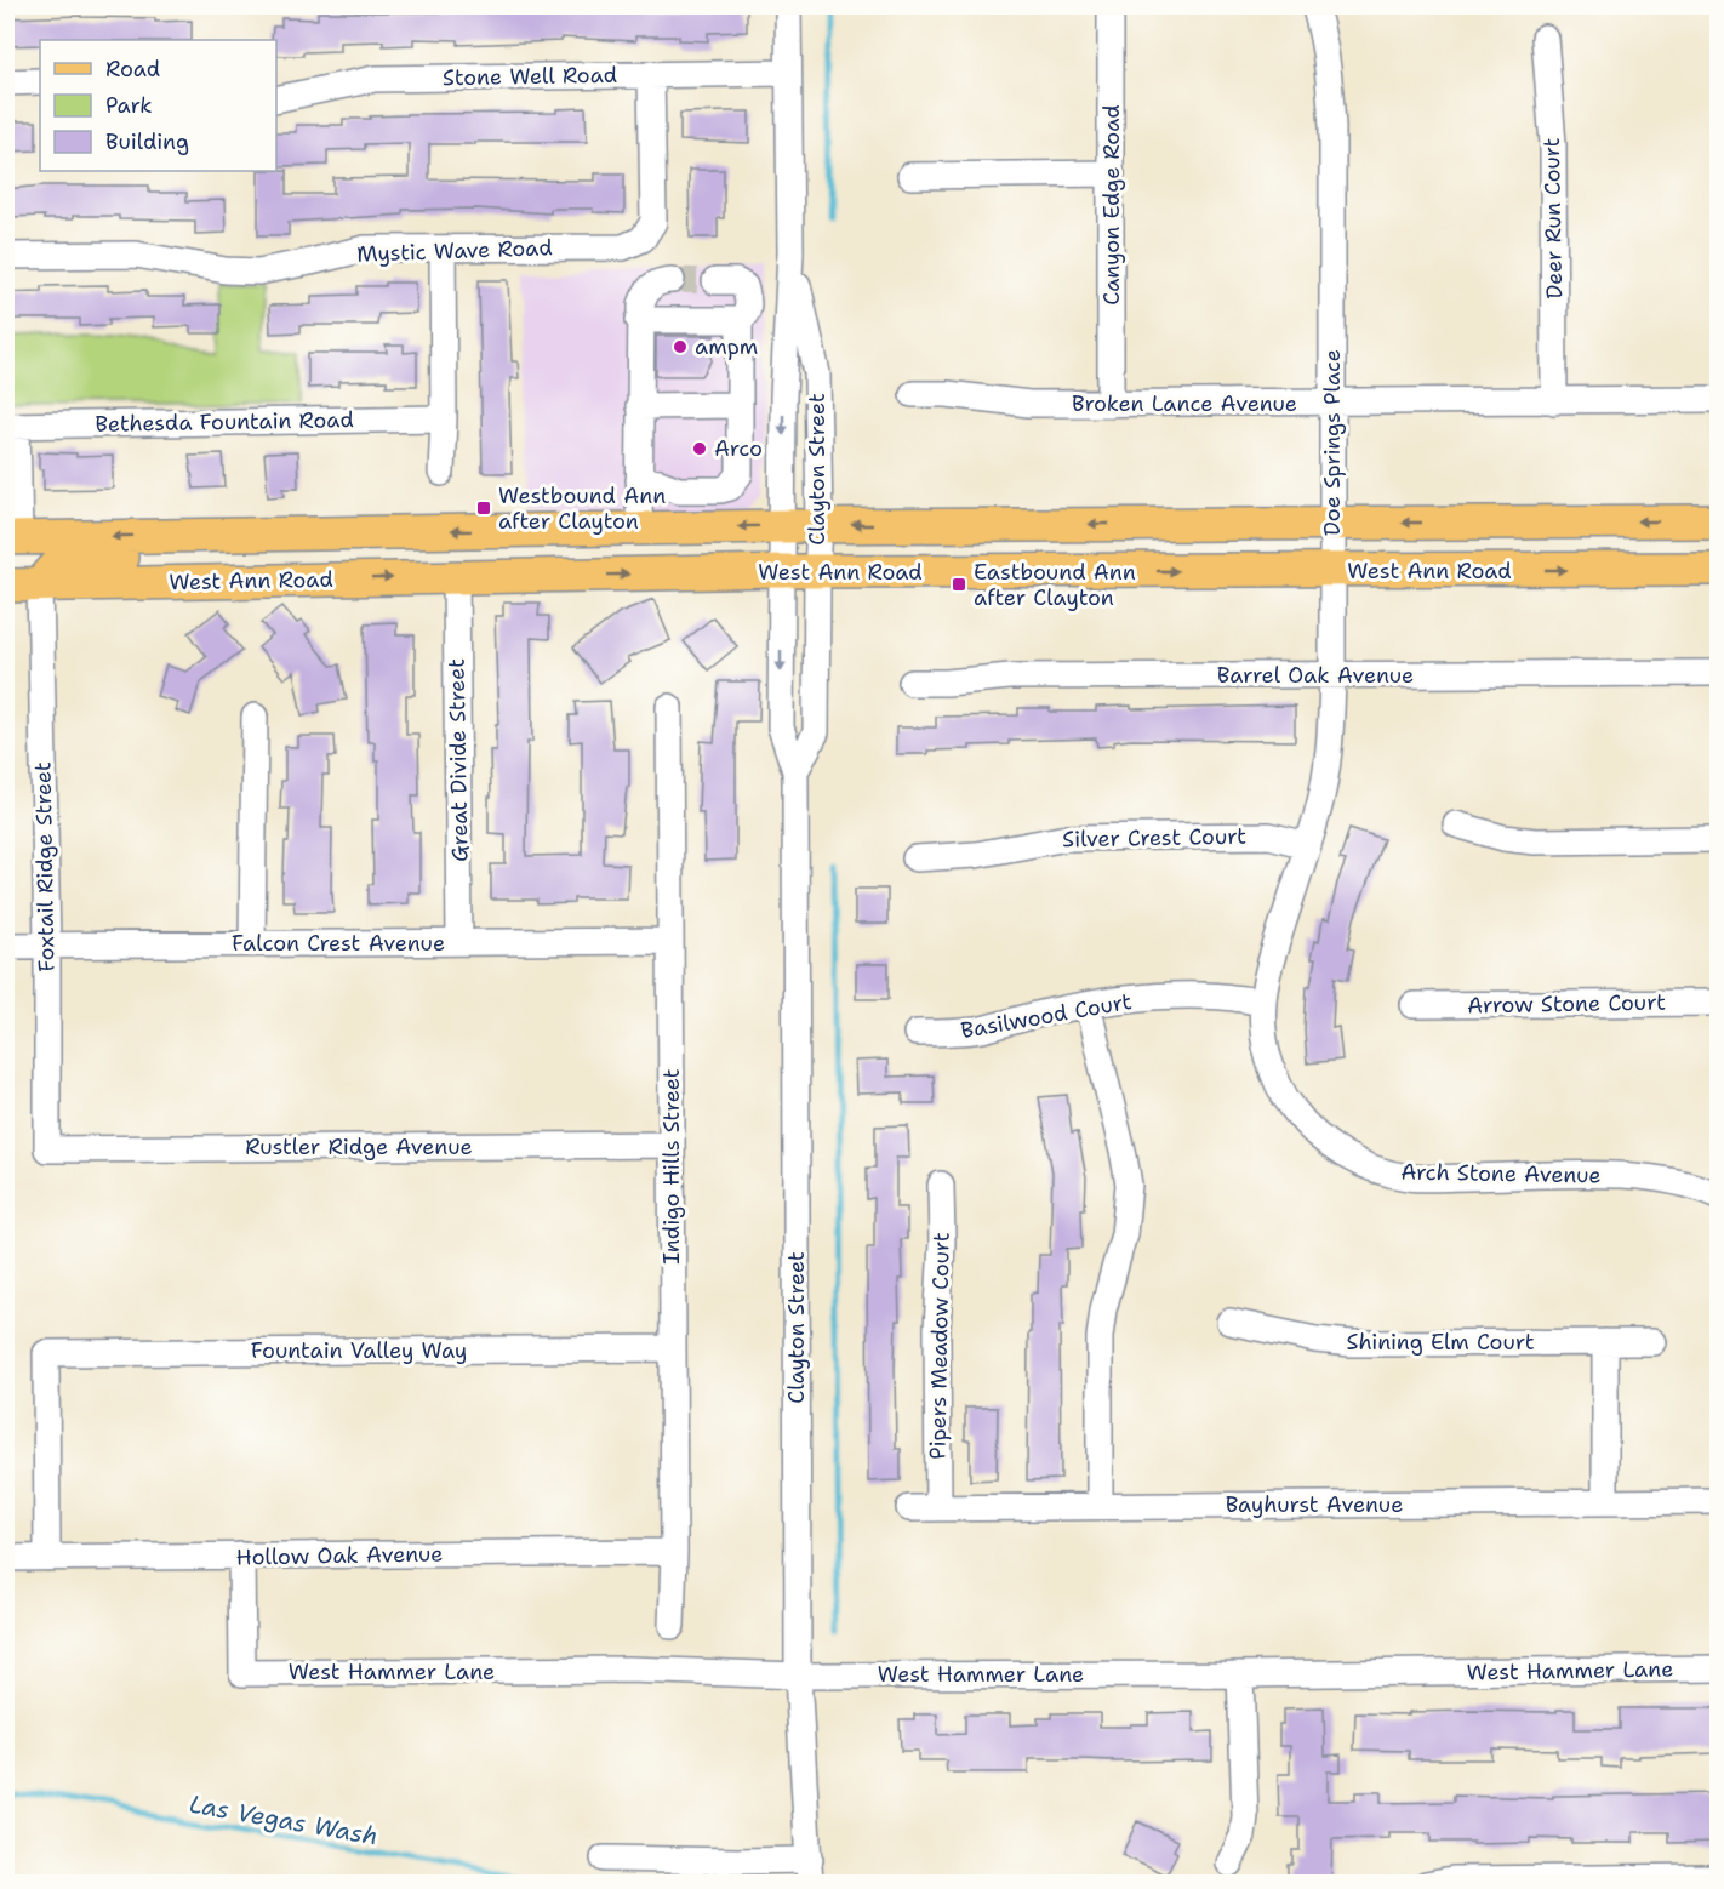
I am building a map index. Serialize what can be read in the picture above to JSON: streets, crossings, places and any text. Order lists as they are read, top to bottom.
{
  "streets": {
    "main road": ["West Ann Road"],
    "street": [
      "Stone Well Road",
      "Canyon Edge Road",
      "Deer Run Court",
      "Mystic Wave Road",
      "Broken Lance Avenue",
      "Bethesda Fountain Road",
      "Doe Springs Place",
      "Clayton Street",
      "Barrel Oak Avenue",
      "Great Divide Street",
      "Silver Crest Court",
      "Foxtail Ridge Street",
      "Falcon Crest Avenue",
      "Arrow Stone Court",
      "Basilwood Court",
      "Rustler Ridge Avenue",
      "Indigo Hills Street",
      "Arch Stone Avenue",
      "Shining Elm Court",
      "Pipers Meadow Court",
      "Fountain Valley Way",
      "Bayhurst Avenue",
      "Hollow Oak Avenue",
      "West Hammer Lane"
    ]
  },
  "crossings": [
    ["Stone Well Road", "Mystic Wave Road"],
    ["Stone Well Road", "Clayton Street"],
    ["Canyon Edge Road", "Broken Lance Avenue"],
    ["Deer Run Court", "Broken Lance Avenue"],
    ["Broken Lance Avenue", "Doe Springs Place"],
    ["Doe Springs Place", "West Ann Road"],
    ["Doe Springs Place", "Barrel Oak Avenue"],
    ["Doe Springs Place", "Silver Crest Court"],
    ["Doe Springs Place", "Basilwood Court"],
    ["Doe Springs Place", "Arch Stone Avenue"],
    ["Clayton Street", "West Ann Road"],
    ["Clayton Street", "West Hammer Lane"],
    ["West Ann Road", "Great Divide Street"],
    ["West Ann Road", "Foxtail Ridge Street"],
    ["Great Divide Street", "Falcon Crest Avenue"],
    ["Foxtail Ridge Street", "Falcon Crest Avenue"],
    ["Foxtail Ridge Street", "Rustler Ridge Avenue"],
    ["Falcon Crest Avenue", "Indigo Hills Street"],
    ["Rustler Ridge Avenue", "Indigo Hills Street"],
    ["Indigo Hills Street", "Fountain Valley Way"],
    ["Indigo Hills Street", "Hollow Oak Avenue"],
    ["Pipers Meadow Court", "Bayhurst Avenue"],
    ["Fountain Valley Way", "Hollow Oak Avenue"],
    ["Hollow Oak Avenue", "West Hammer Lane"]
  ],
  "water": ["Las Vegas Wash"],
  "places": {
    "other": ["ampm", "Arco"],
    "transit": ["Westbound Ann after Clayton", "Eastbound Ann after Clayton"]
  },
  "legend": ["Road", "Park", "Building"]
}
